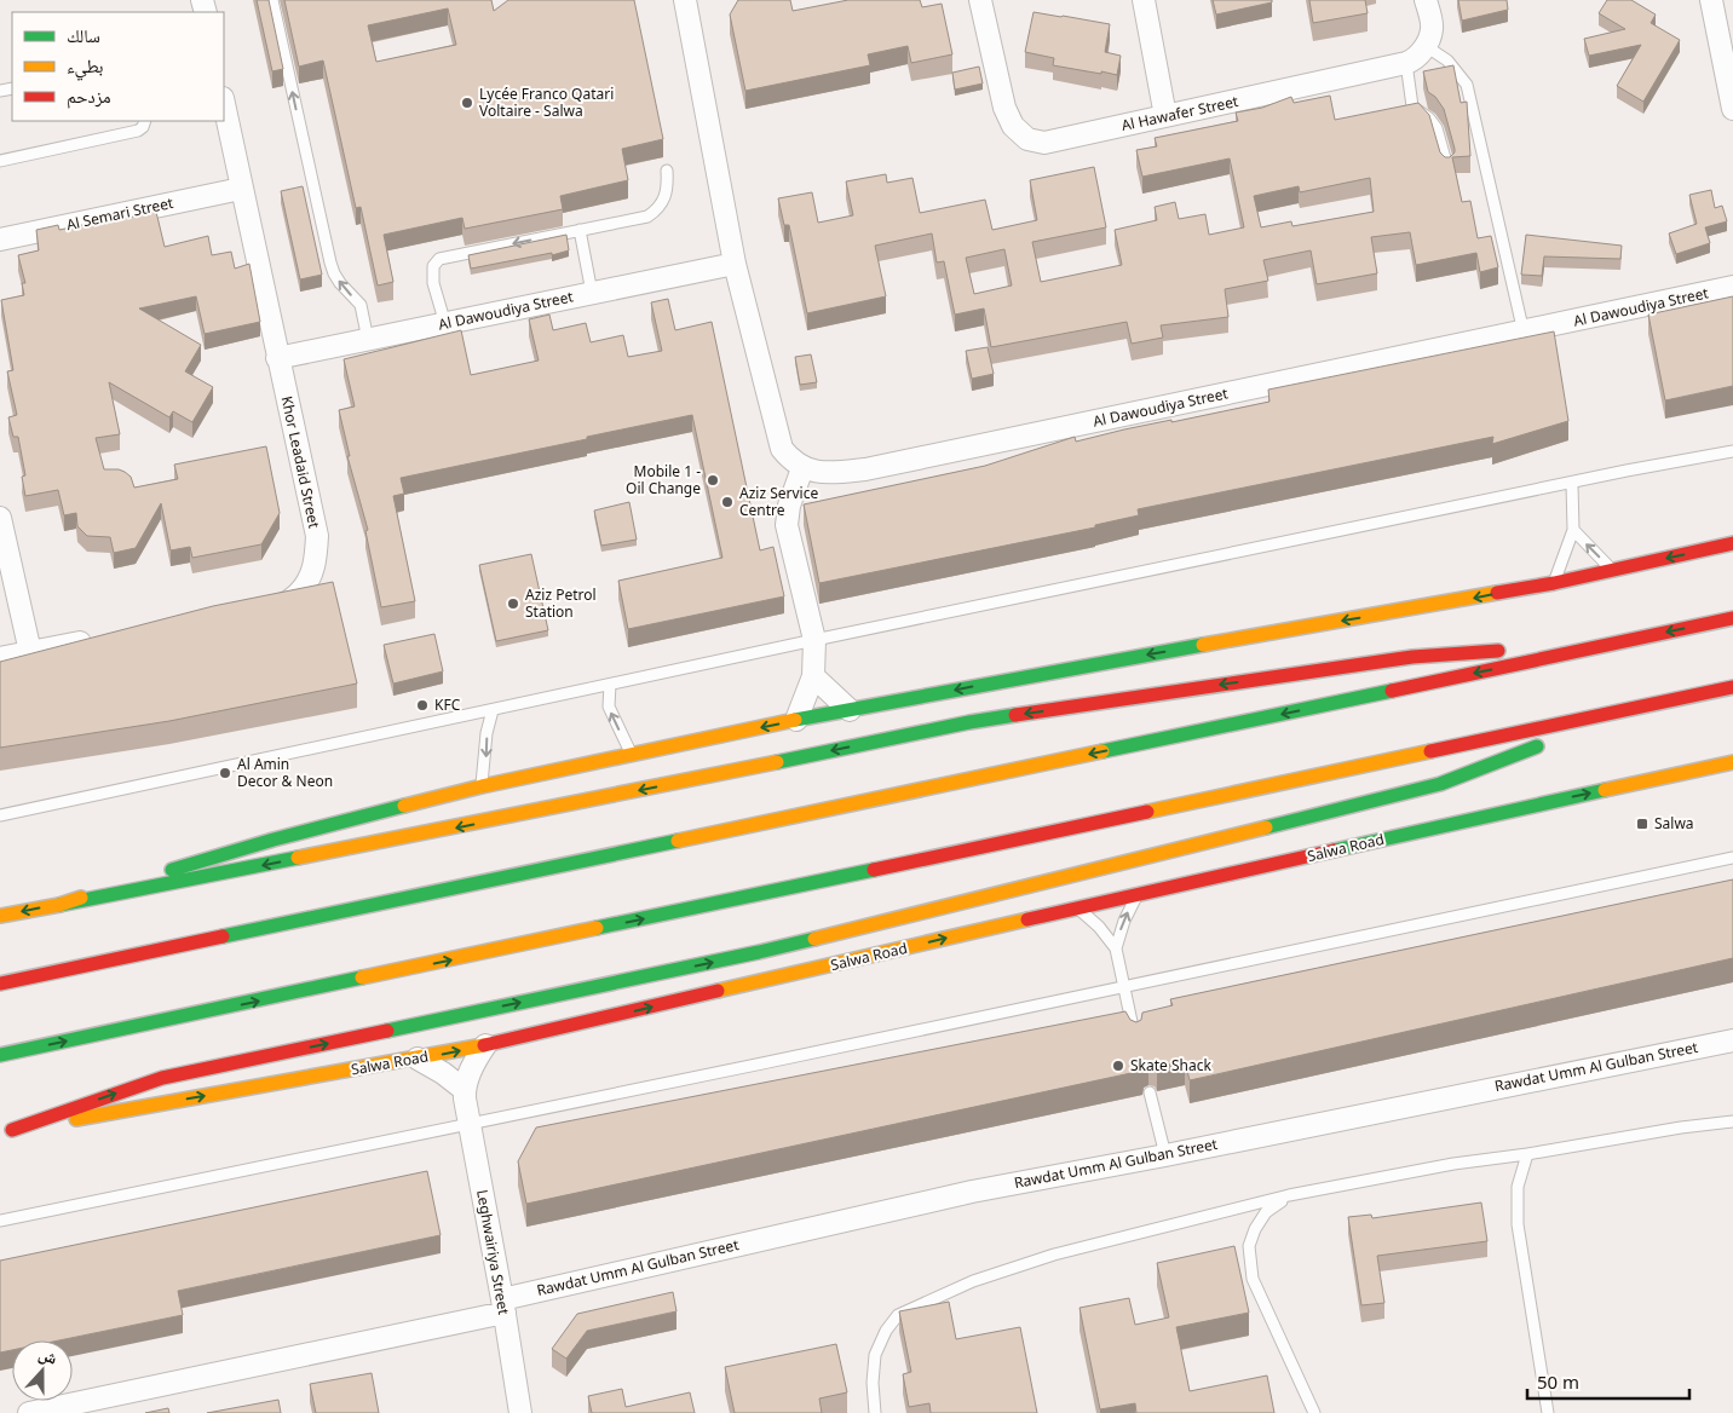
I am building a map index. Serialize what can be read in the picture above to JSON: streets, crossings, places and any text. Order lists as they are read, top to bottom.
{
  "streets": {
    "main road": ["Salwa Road"],
    "street": [
      "Al Hawafer Street",
      "Al Semari Street",
      "Al Dawoudiya Street",
      "Khor Leadaid Street",
      "Rawdat Umm Al Gulban Street",
      "Leghwairiya Street"
    ]
  },
  "crossings": [
    ["Al Semari Street", "Khor Leadaid Street"],
    ["Al Dawoudiya Street", "Khor Leadaid Street"],
    ["Salwa Road", "Leghwairiya Street"],
    ["Rawdat Umm Al Gulban Street", "Leghwairiya Street"]
  ],
  "places": {
    "other": [
      "Lycée Franco Qatari Voltaire - Salwa",
      "Mobile 1 - Oil Change",
      "Aziz Service Centre",
      "Aziz Petrol Station",
      "KFC",
      "Al Amin Decor & Neon",
      "Skate Shack"
    ],
    "transit": ["Salwa"]
  },
  "legend": ["سالك", "بطيء", "مزدحم"],
  "scale_bar": "50 m",
  "north": "top"
}
